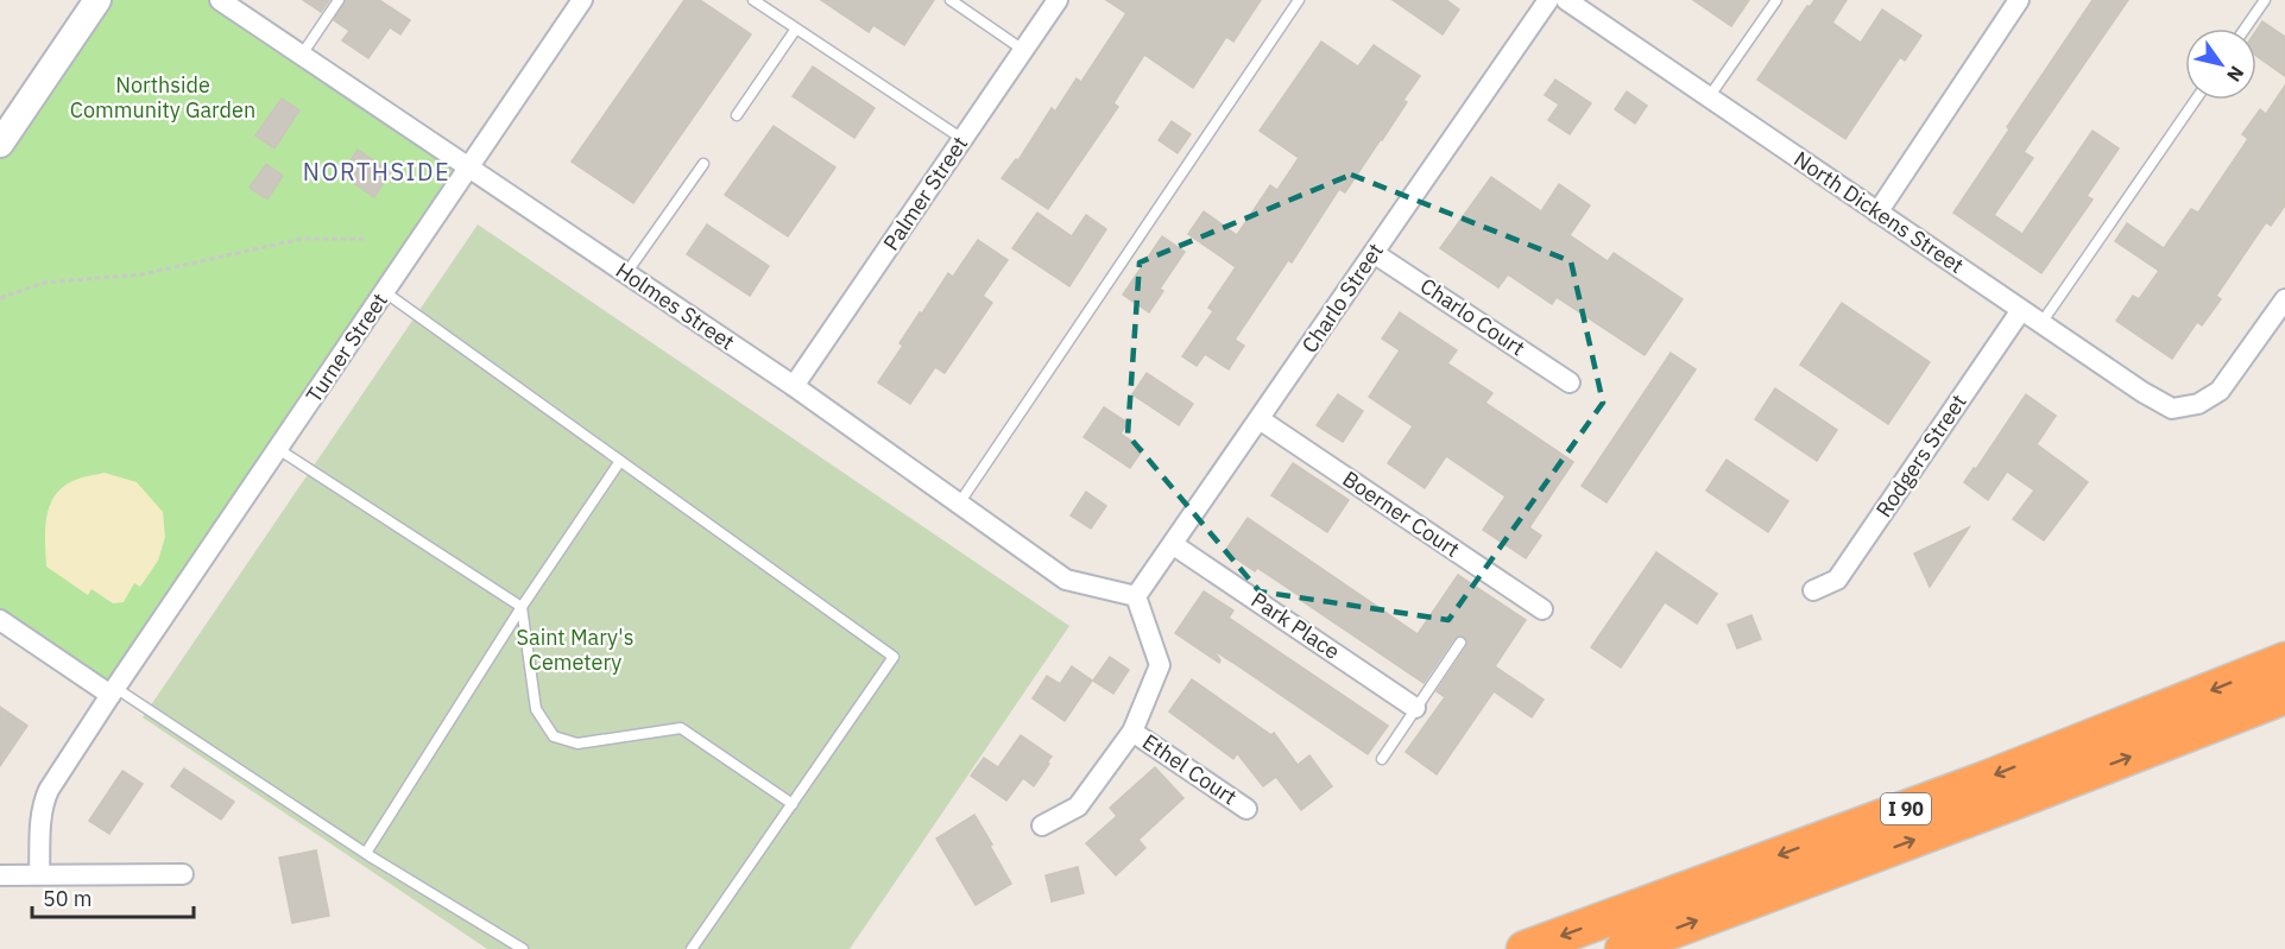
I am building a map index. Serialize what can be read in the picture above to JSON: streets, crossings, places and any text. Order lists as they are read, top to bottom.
{
  "streets": {
    "highway": ["I 90"],
    "street": [
      "Palmer Street",
      "North Dickens Street",
      "Charlo Street",
      "Holmes Street",
      "Charlo Court",
      "Turner Street",
      "Rodgers Street",
      "Boerner Court",
      "Park Place",
      "Ethel Court"
    ]
  },
  "crossings": [
    ["Palmer Street", "Holmes Street"],
    ["North Dickens Street", "Rodgers Street"],
    ["Charlo Street", "Holmes Street"],
    ["Charlo Street", "Charlo Court"],
    ["Charlo Street", "Boerner Court"],
    ["Charlo Street", "Park Place"],
    ["Holmes Street", "Turner Street"]
  ],
  "districts": ["NORTHSIDE"],
  "parks": ["Northside Community Garden", "Saint Mary's Cemetery"],
  "scale_bar": "50 m",
  "north": "bottom right"
}
